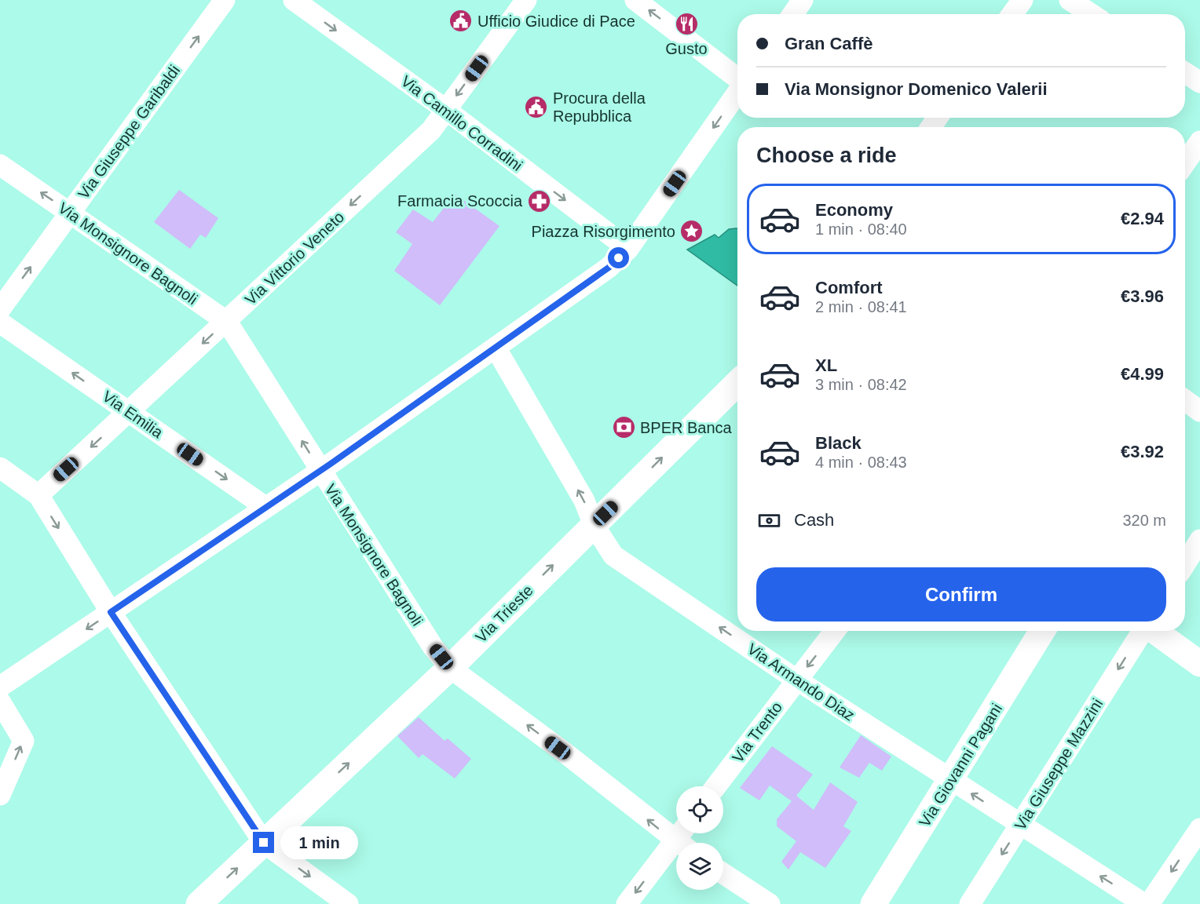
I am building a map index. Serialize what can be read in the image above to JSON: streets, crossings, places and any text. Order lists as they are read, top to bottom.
{
  "streets": {
    "street": [
      "Via Camillo Corradini",
      "Via Giuseppe Garibaldi",
      "Via Monsignore Bagnoli",
      "Via Vittorio Veneto",
      "Via Emilia",
      "Via Trieste",
      "Via Armando Diaz",
      "Via Trento",
      "Via Giuseppe Mazzini",
      "Via Giovanni Pagani"
    ]
  },
  "crossings": [
    ["Via Camillo Corradini", "Via Vittorio Veneto"],
    ["Via Giuseppe Garibaldi", "Via Monsignore Bagnoli"],
    ["Via Monsignore Bagnoli", "Via Vittorio Veneto"],
    ["Via Monsignore Bagnoli", "Via Trieste"],
    ["Via Vittorio Veneto", "Via Emilia"],
    ["Via Trieste", "Via Armando Diaz"],
    ["Via Armando Diaz", "Via Trento"],
    ["Via Armando Diaz", "Via Giuseppe Mazzini"],
    ["Via Armando Diaz", "Via Giovanni Pagani"]
  ],
  "one_way": [
    "Via Camillo Corradini",
    "Via Giuseppe Garibaldi",
    "Via Monsignore Bagnoli",
    "Via Armando Diaz",
    "Via Giuseppe Mazzini"
  ],
  "places": {
    "public building": ["Ufficio Giudice di Pace", "Procura della Repubblica"],
    "restaurant": ["Gusto"],
    "pharmacy": ["Farmacia Scoccia"],
    "place": ["Piazza Risorgimento"],
    "bank": ["BPER Banca"]
  },
  "page": {
    "banner": ["Gran Caffè", "Via Monsignor Domenico Valerii"],
    "heading": "Choose a ride",
    "list": [
      {
        "name": "Economy",
        "note": "1 min · 08:40",
        "value": "€2.94"
      },
      {
        "name": "Comfort",
        "note": "2 min · 08:41",
        "value": "€3.96"
      },
      {
        "name": "XL",
        "note": "3 min · 08:42",
        "value": "€4.99"
      },
      {
        "name": "Black",
        "note": "4 min · 08:43",
        "value": "€3.92"
      }
    ],
    "pay": ["Cash", "320 m"],
    "buttons": "Confirm",
    "bubble": "1 min"
  }
}
